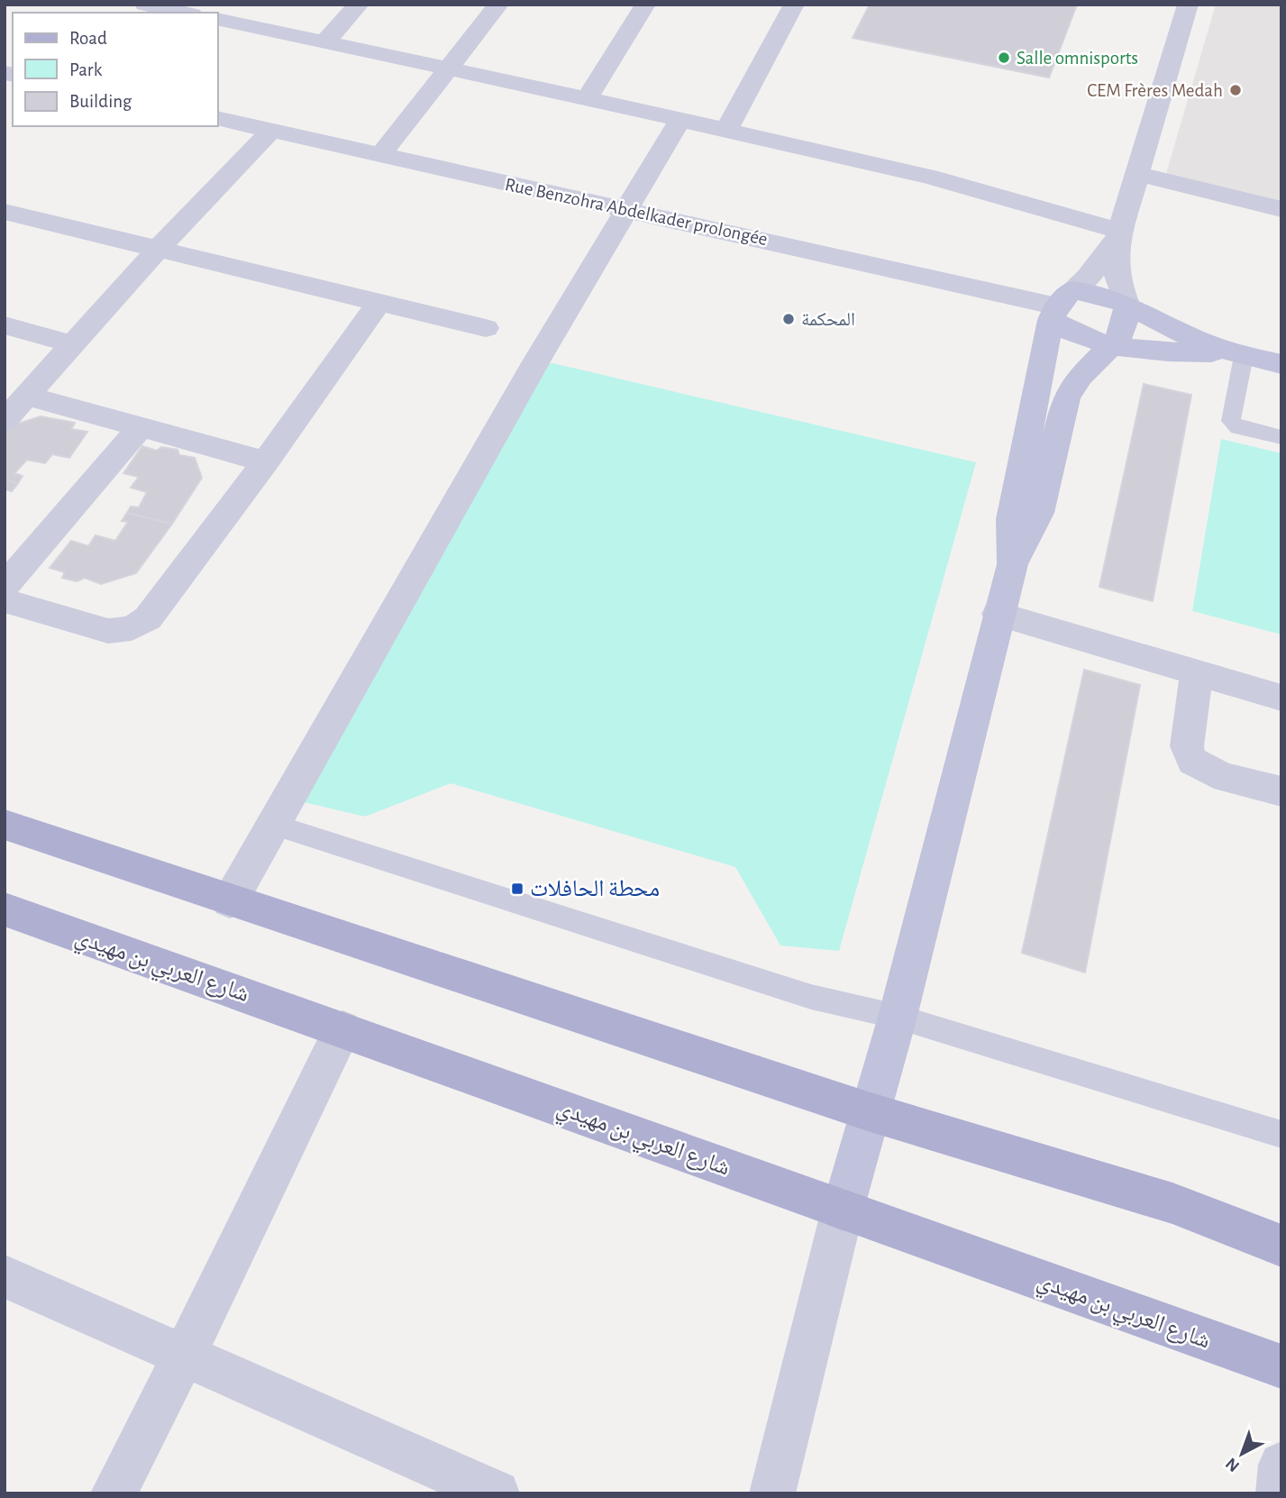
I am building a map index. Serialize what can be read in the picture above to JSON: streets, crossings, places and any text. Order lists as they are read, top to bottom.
{
  "streets": {
    "main road": ["شارع العربي بن مهيدي"],
    "street": ["Rue Benzohra Abdelkader prolongée"]
  },
  "places": {
    "other": ["Salle omnisports", "CEM Frères Medah", "المحكمة"],
    "transit": ["محطة الحافلات"]
  },
  "legend": ["Road", "Park", "Building"],
  "north": "bottom left"
}
